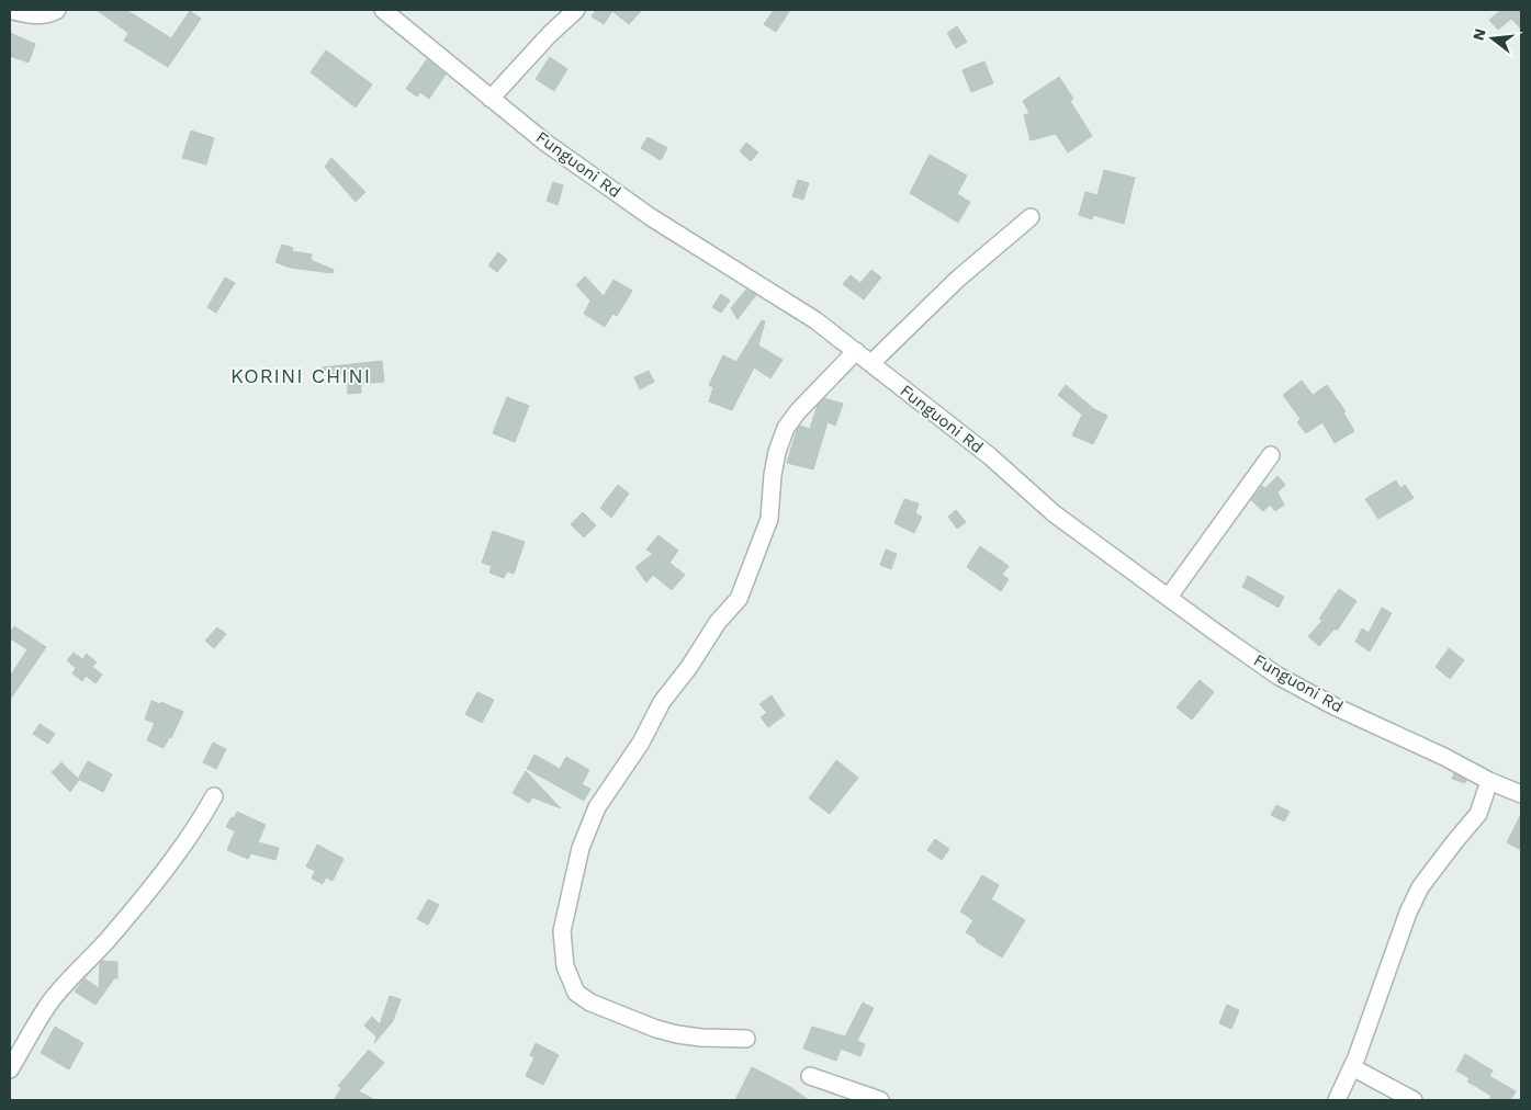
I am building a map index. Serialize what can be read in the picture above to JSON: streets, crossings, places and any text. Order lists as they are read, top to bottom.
{
  "streets": {
    "street": ["Funguoni Rd"]
  },
  "districts": ["KORINI CHINI"],
  "north": "left"
}
